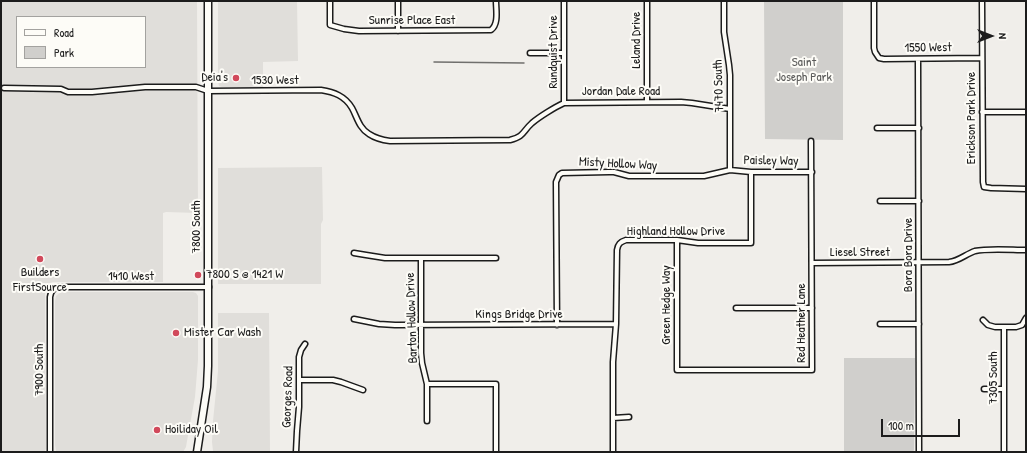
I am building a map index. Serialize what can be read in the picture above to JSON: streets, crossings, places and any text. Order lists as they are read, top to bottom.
{
  "streets": {
    "main road": ["7800 South"],
    "street": [
      "Sunrise Place East",
      "Leland Drive",
      "1550 West",
      "Rundquist Drive",
      "1530 West",
      "7470 South",
      "Jordan Dale Road",
      "Erickson Park Drive",
      "Paisley Way",
      "Misty Hollow Way",
      "Highland Hollow Drive",
      "Liesel Street",
      "Bora Bora Drive",
      "1410 West",
      "Green Hedge Way",
      "Kings Bridge Drive",
      "Barton Hollow Drive",
      "Red Heather Lane",
      "7900 South",
      "7305 South",
      "Georges Road"
    ]
  },
  "crossings": [
    ["Leland Drive", "Jordan Dale Road"],
    ["1550 West", "Erickson Park Drive"],
    ["1550 West", "Bora Bora Drive"],
    ["Rundquist Drive", "Jordan Dale Road"],
    ["1530 West", "Jordan Dale Road"],
    ["1530 West", "7800 South"],
    ["7470 South", "Jordan Dale Road"],
    ["7470 South", "Paisley Way"],
    ["7470 South", "Misty Hollow Way"],
    ["Paisley Way", "Misty Hollow Way"],
    ["Paisley Way", "Highland Hollow Drive"],
    ["Paisley Way", "Red Heather Lane"],
    ["Misty Hollow Way", "Kings Bridge Drive"],
    ["7800 South", "1410 West"],
    ["Highland Hollow Drive", "Green Hedge Way"],
    ["Highland Hollow Drive", "Kings Bridge Drive"],
    ["Liesel Street", "Bora Bora Drive"],
    ["Liesel Street", "Red Heather Lane"],
    ["1410 West", "7900 South"],
    ["Green Hedge Way", "Red Heather Lane"],
    ["Kings Bridge Drive", "Barton Hollow Drive"]
  ],
  "parks": ["Saint Joseph Park"],
  "places": [
    "Deia's",
    "Builders FirstSource",
    "7800 S @ 1421 W",
    "Mister Car Wash",
    "Hoiliday Oil"
  ],
  "legend": ["Road", "Park"],
  "scale_bar": "100 m",
  "north": "right"
}
